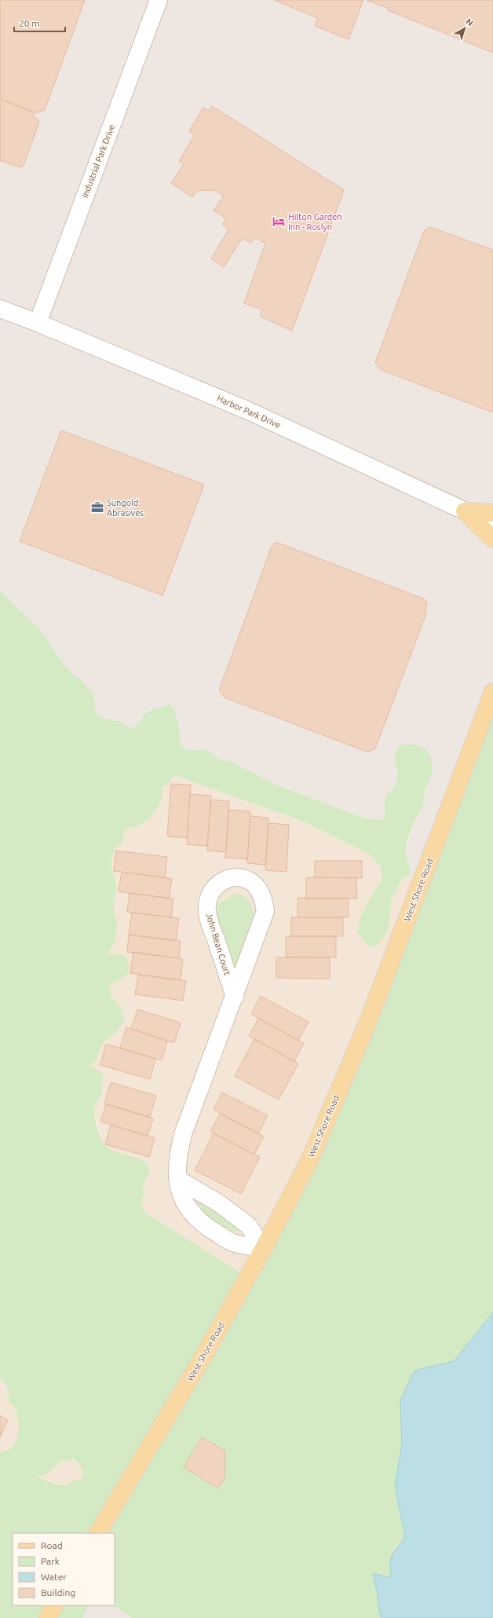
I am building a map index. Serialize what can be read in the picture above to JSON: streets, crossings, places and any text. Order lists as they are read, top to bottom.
{
  "streets": {
    "main road": ["West Shore Road"],
    "street": ["Industrial Park Drive", "Harbor Park Drive", "John Bean Court"]
  },
  "crossings": [
    ["Industrial Park Drive", "Harbor Park Drive"],
    ["West Shore Road", "John Bean Court"]
  ],
  "places": {
    "hotel": ["Hilton Garden Inn - Roslyn"],
    "office": ["Sungold Abrasives"]
  },
  "legend": [
    "Road",
    "Park",
    "Water",
    "Building"
  ],
  "scale_bar": "20 m",
  "north": "top right"
}
